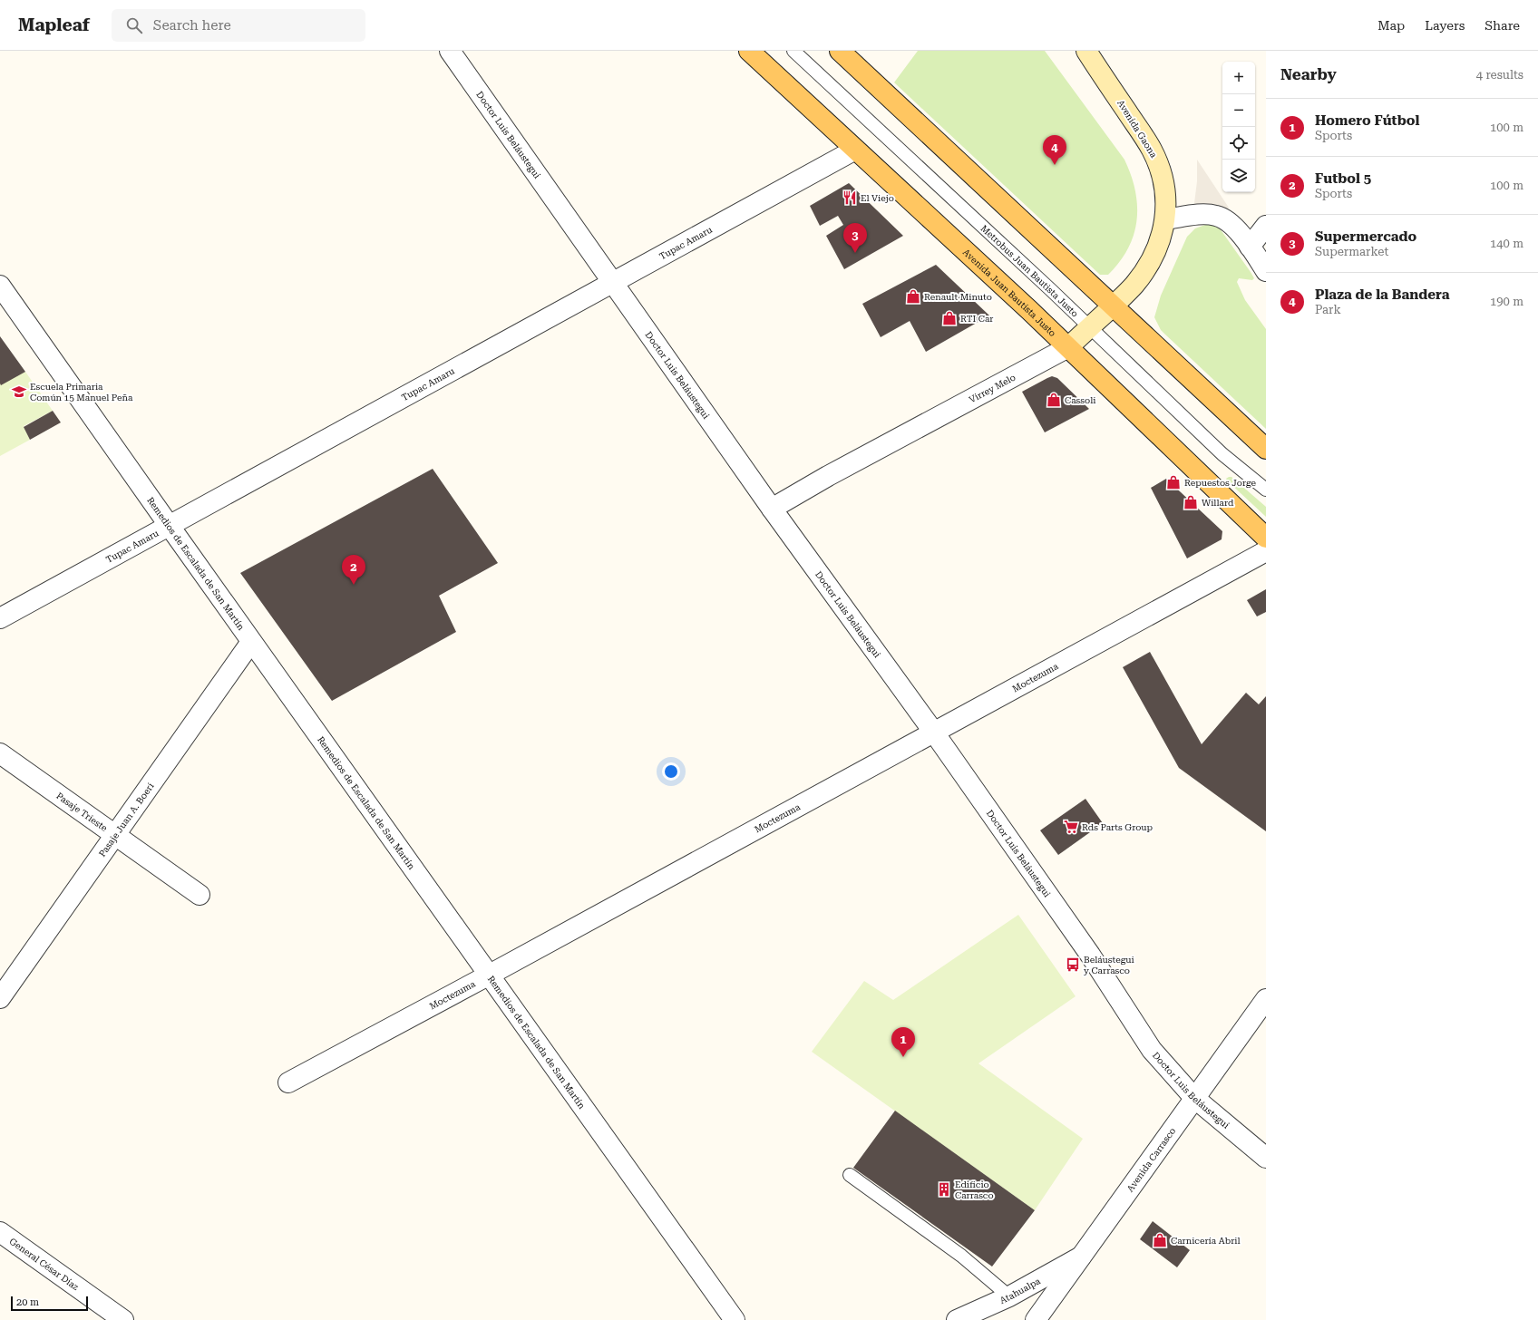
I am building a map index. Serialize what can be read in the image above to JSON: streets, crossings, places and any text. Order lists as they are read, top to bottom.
{
  "streets": {
    "main road": ["Avenida Gaona", "Avenida Juan Bautista Justo", "Virrey Melo"],
    "street": [
      "Doctor Luis Beláustegui",
      "Tupac Amaru",
      "Remedios de Escalada de San Martín",
      "Moctezuma",
      "Pasaje Trieste",
      "Pasaje Juan A. Boeri",
      "Avenida Carrasco",
      "General César Díaz",
      "Atahualpa"
    ],
    "lane": ["Metrobus Juan Bautista Justo"]
  },
  "crossings": [
    ["Avenida Gaona", "Virrey Melo"],
    ["Doctor Luis Beláustegui", "Tupac Amaru"],
    ["Doctor Luis Beláustegui", "Virrey Melo"],
    ["Doctor Luis Beláustegui", "Moctezuma"],
    ["Doctor Luis Beláustegui", "Avenida Carrasco"],
    ["Tupac Amaru", "Avenida Juan Bautista Justo"],
    ["Tupac Amaru", "Remedios de Escalada de San Martín"],
    ["Metrobus Juan Bautista Justo", "Virrey Melo"],
    ["Avenida Juan Bautista Justo", "Virrey Melo"],
    ["Remedios de Escalada de San Martín", "Moctezuma"],
    ["Remedios de Escalada de San Martín", "Pasaje Juan A. Boeri"],
    ["Pasaje Trieste", "Pasaje Juan A. Boeri"],
    ["Avenida Carrasco", "Atahualpa"]
  ],
  "places": {
    "restaurant": ["El Viejo"],
    "shop": [
      "Renault Minuto",
      "RTI Car",
      "Cassoli",
      "Repuestos Jorge",
      "Willard",
      "Carnicería Abril"
    ],
    "school or university": ["Escuela Primaria Común 15 Manuel Peña"],
    "supermarket": ["Rds Parts Group"],
    "bus stop": ["Beláustegui y Carrasco"],
    "building": ["Edificio Carrasco"]
  },
  "scale_bar": "20 m",
  "page": {
    "header": "Mapleaf",
    "search": "Search here",
    "nav": ["Map", "Layers", "Share"],
    "heading": ["Nearby", "4 results"],
    "map_buttons": ["+", "−"],
    "list": [
      {
        "mark": "1",
        "name": "Homero Fútbol",
        "note": "Sports",
        "value": "100 m"
      },
      {
        "mark": "2",
        "name": "Futbol 5",
        "note": "Sports",
        "value": "100 m"
      },
      {
        "mark": "3",
        "name": "Supermercado",
        "note": "Supermarket",
        "value": "140 m"
      },
      {
        "mark": "4",
        "name": "Plaza de la Bandera",
        "note": "Park",
        "value": "190 m"
      }
    ],
    "pins": [
      "4",
      "3",
      "2",
      "1"
    ],
    "scale": "20 m"
  }
}
